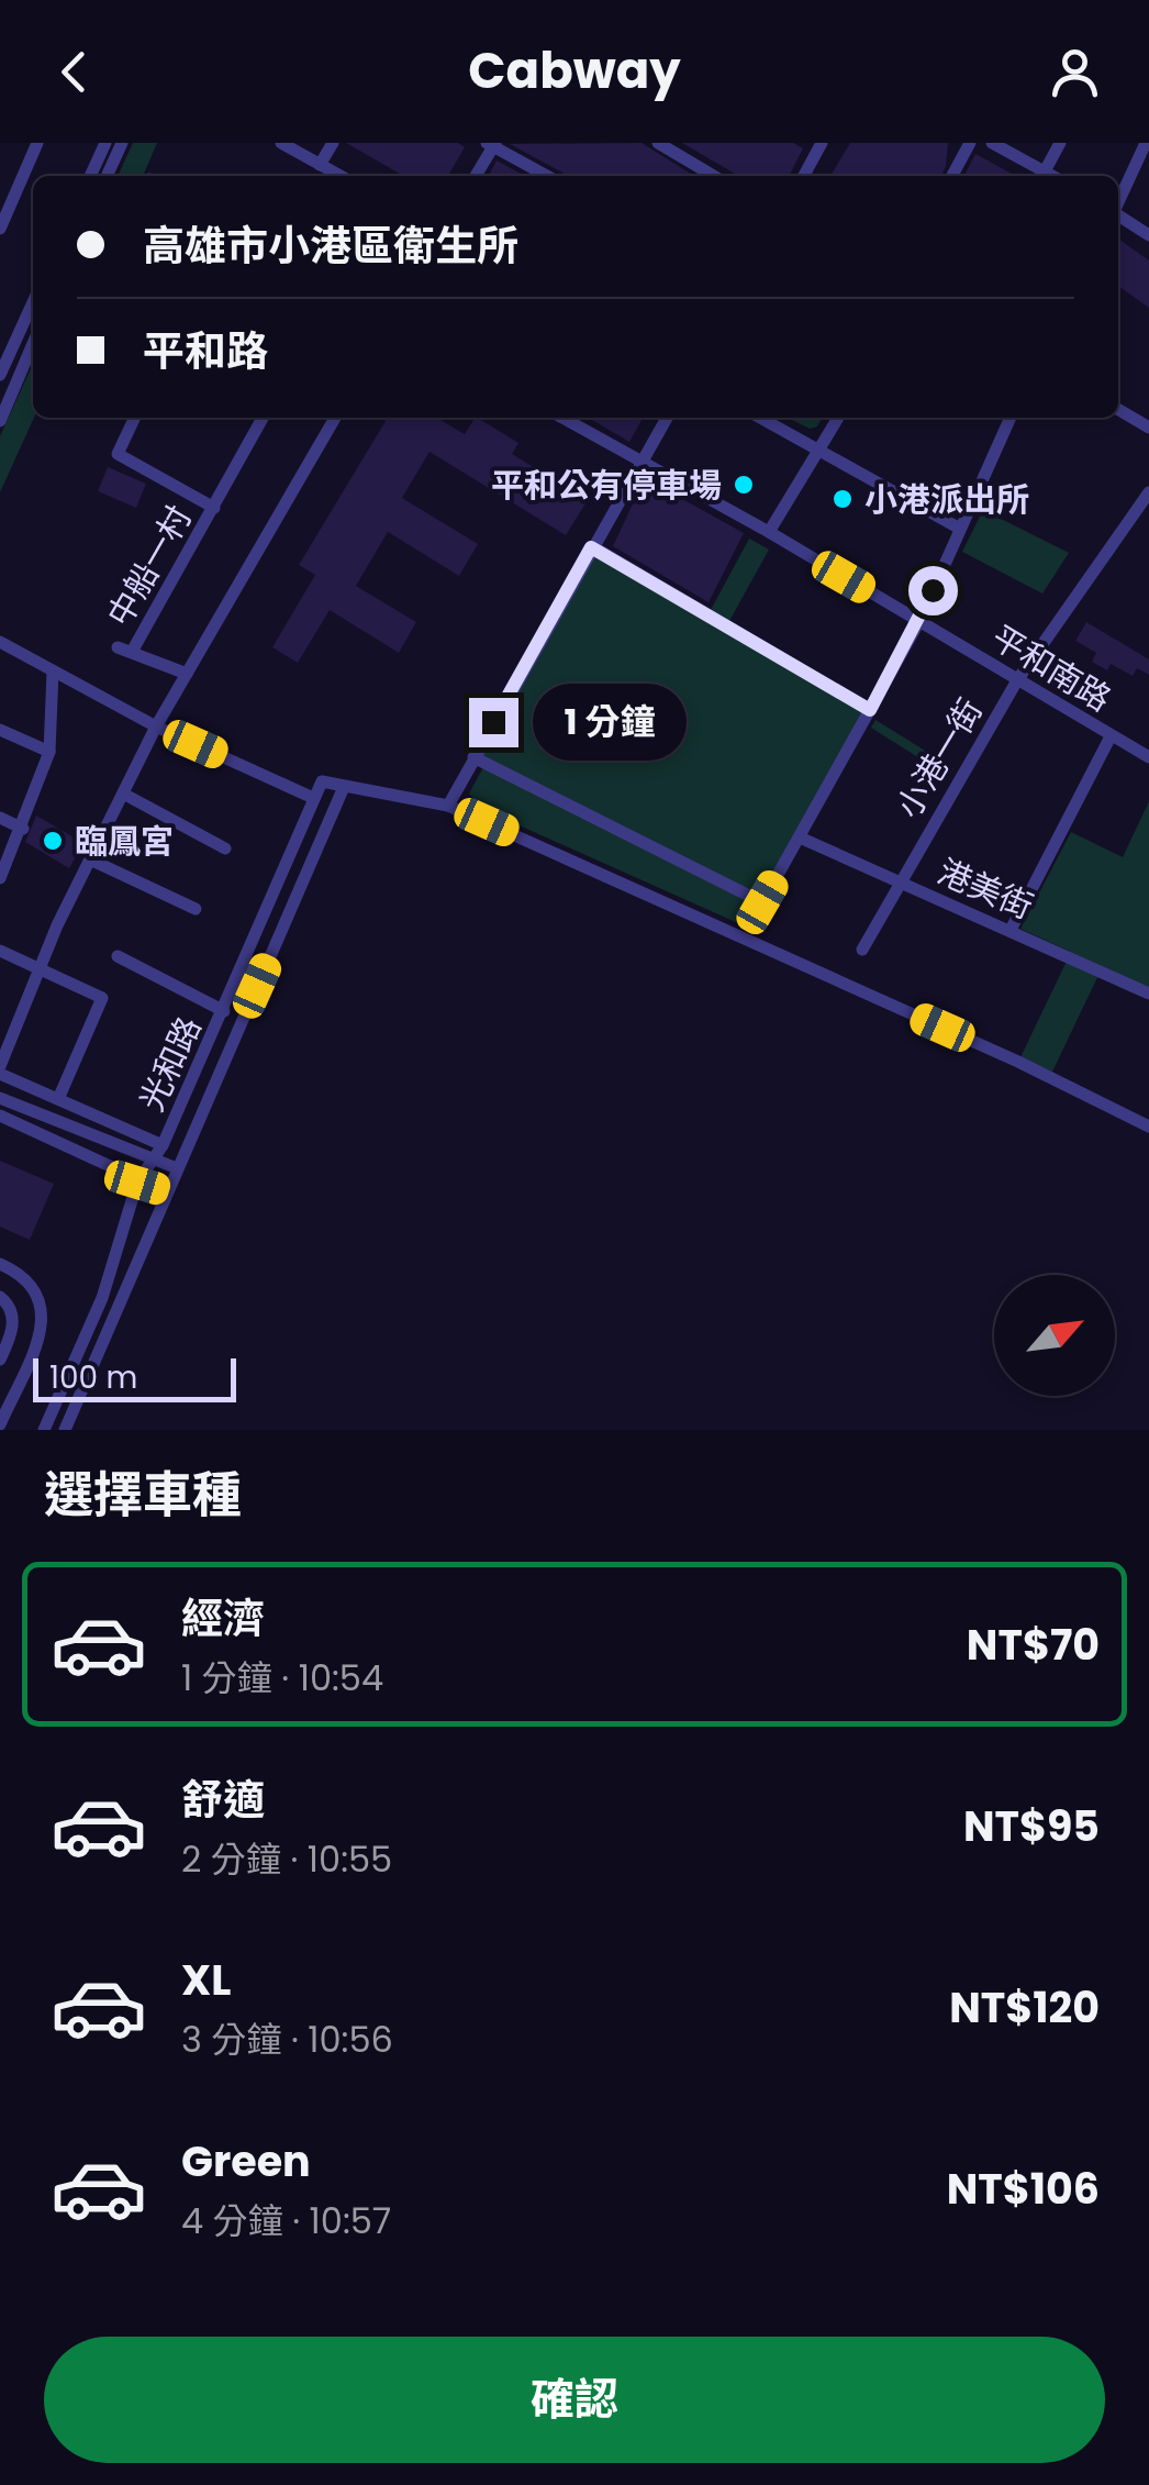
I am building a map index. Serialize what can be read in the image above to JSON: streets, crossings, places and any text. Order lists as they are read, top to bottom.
{
  "streets": {
    "street": [
      "中船一村",
      "平和南路",
      "小港一街",
      "港美街",
      "光和路"
    ]
  },
  "crossings": [
    ["平和南路", "小港一街"],
    ["小港一街", "港美街"]
  ],
  "places": ["平和公有停車場", "小港派出所", "臨鳳宮"],
  "scale_bar": "100 m",
  "north": "top right",
  "page": {
    "header": "Cabway",
    "banner": ["高雄市小港區衛生所", "平和路"],
    "bubble": "1 分鐘",
    "scale": "100 m",
    "heading": "選擇車種",
    "list": [
      {
        "name": "經濟",
        "note": "1 分鐘 · 10:54",
        "value": "NT$70"
      },
      {
        "name": "舒適",
        "note": "2 分鐘 · 10:55",
        "value": "NT$95"
      },
      {
        "name": "XL",
        "note": "3 分鐘 · 10:56",
        "value": "NT$120"
      },
      {
        "name": "Green",
        "note": "4 分鐘 · 10:57",
        "value": "NT$106"
      }
    ],
    "buttons": "確認"
  }
}
